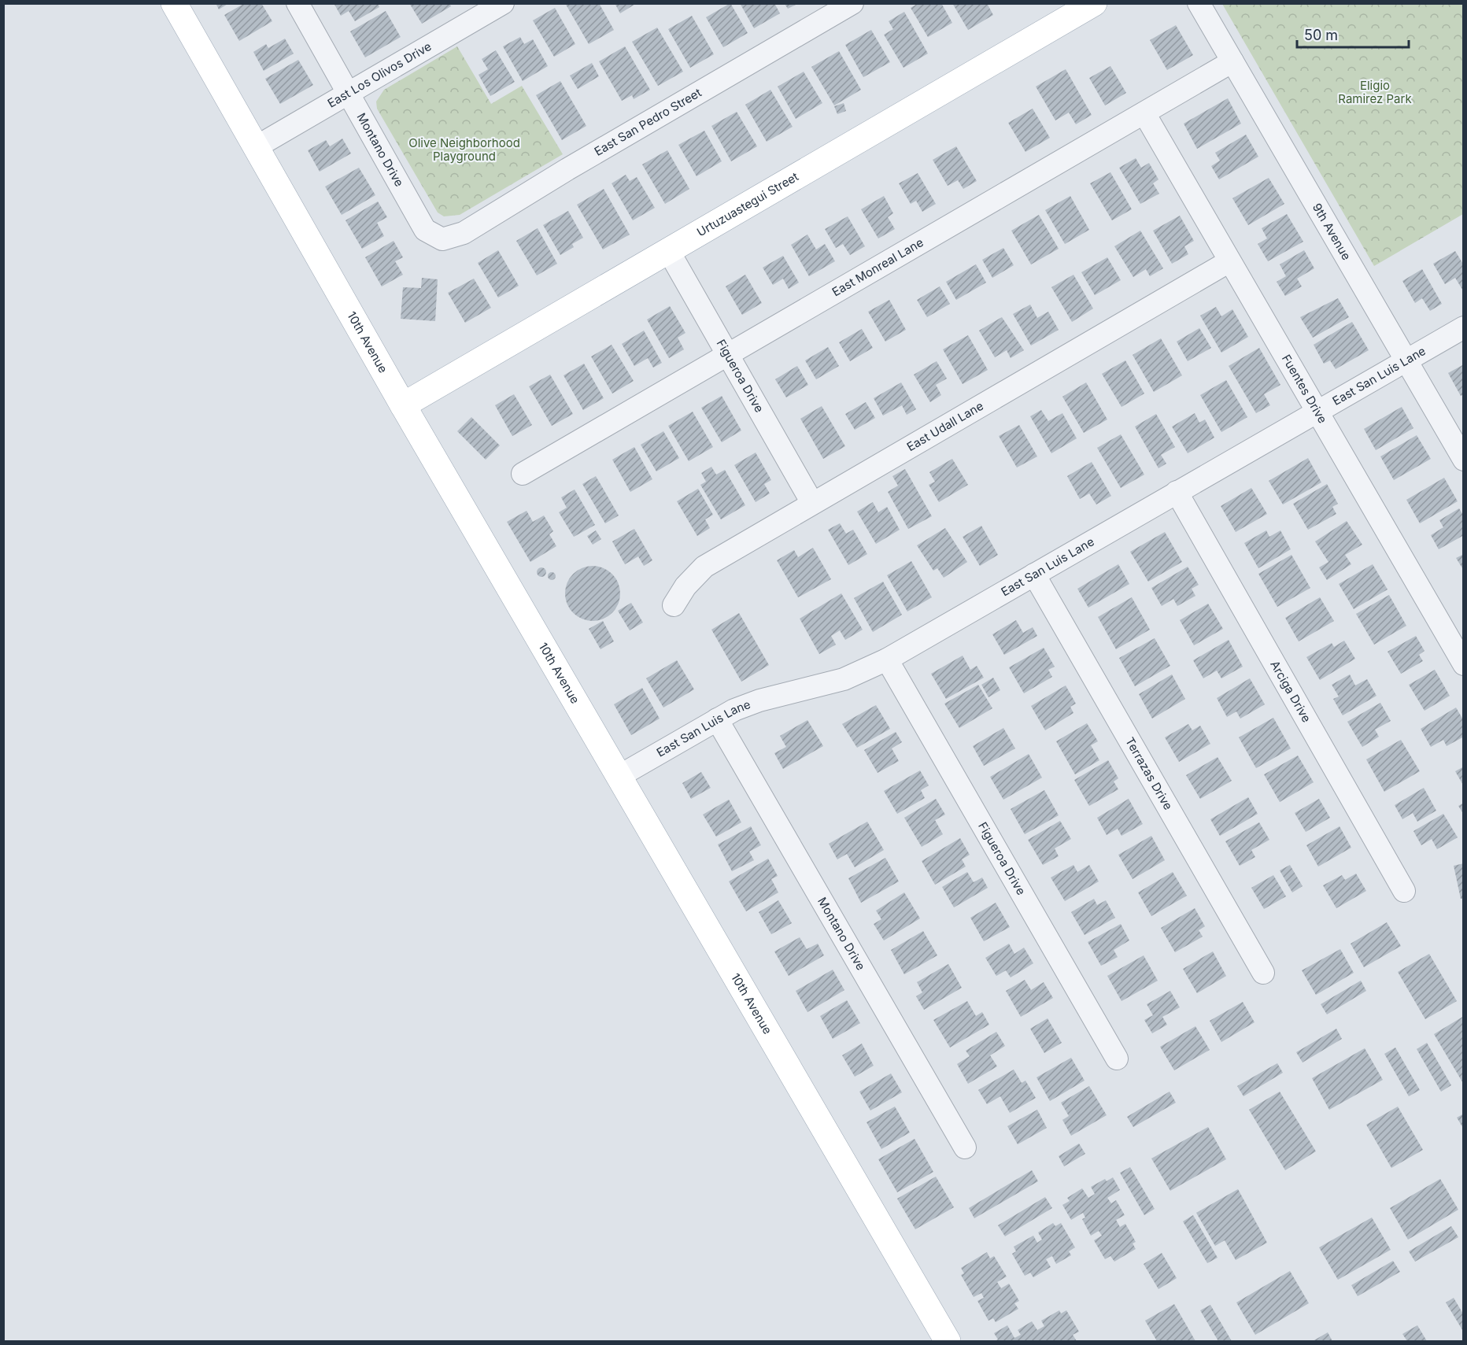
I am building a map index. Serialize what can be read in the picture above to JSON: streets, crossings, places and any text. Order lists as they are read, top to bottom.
{
  "streets": {
    "main road": ["Urtuzuastegui Street", "10th Avenue"],
    "street": [
      "East Los Olivos Drive",
      "East San Pedro Street",
      "Montano Drive",
      "9th Avenue",
      "East Monreal Lane",
      "East San Luis Lane",
      "Figueroa Drive",
      "Fuentes Drive",
      "East Udall Lane",
      "Arciga Drive",
      "Terrazas Drive"
    ]
  },
  "crossings": [
    ["East Los Olivos Drive", "Montano Drive"],
    ["East Los Olivos Drive", "10th Avenue"],
    ["East San Pedro Street", "Montano Drive"],
    ["Montano Drive", "East San Luis Lane"],
    ["Urtuzuastegui Street", "10th Avenue"],
    ["Urtuzuastegui Street", "Figueroa Drive"],
    ["9th Avenue", "East Monreal Lane"],
    ["9th Avenue", "East San Luis Lane"],
    ["East Monreal Lane", "Figueroa Drive"],
    ["East Monreal Lane", "Fuentes Drive"],
    ["10th Avenue", "East San Luis Lane"],
    ["East San Luis Lane", "Figueroa Drive"],
    ["East San Luis Lane", "Fuentes Drive"],
    ["East San Luis Lane", "Arciga Drive"],
    ["East San Luis Lane", "Terrazas Drive"],
    ["Figueroa Drive", "East Udall Lane"],
    ["Fuentes Drive", "East Udall Lane"]
  ],
  "parks": ["Eligio Ramirez Park", "Olive Neighborhood Playground"],
  "scale_bar": "50 m"
}
